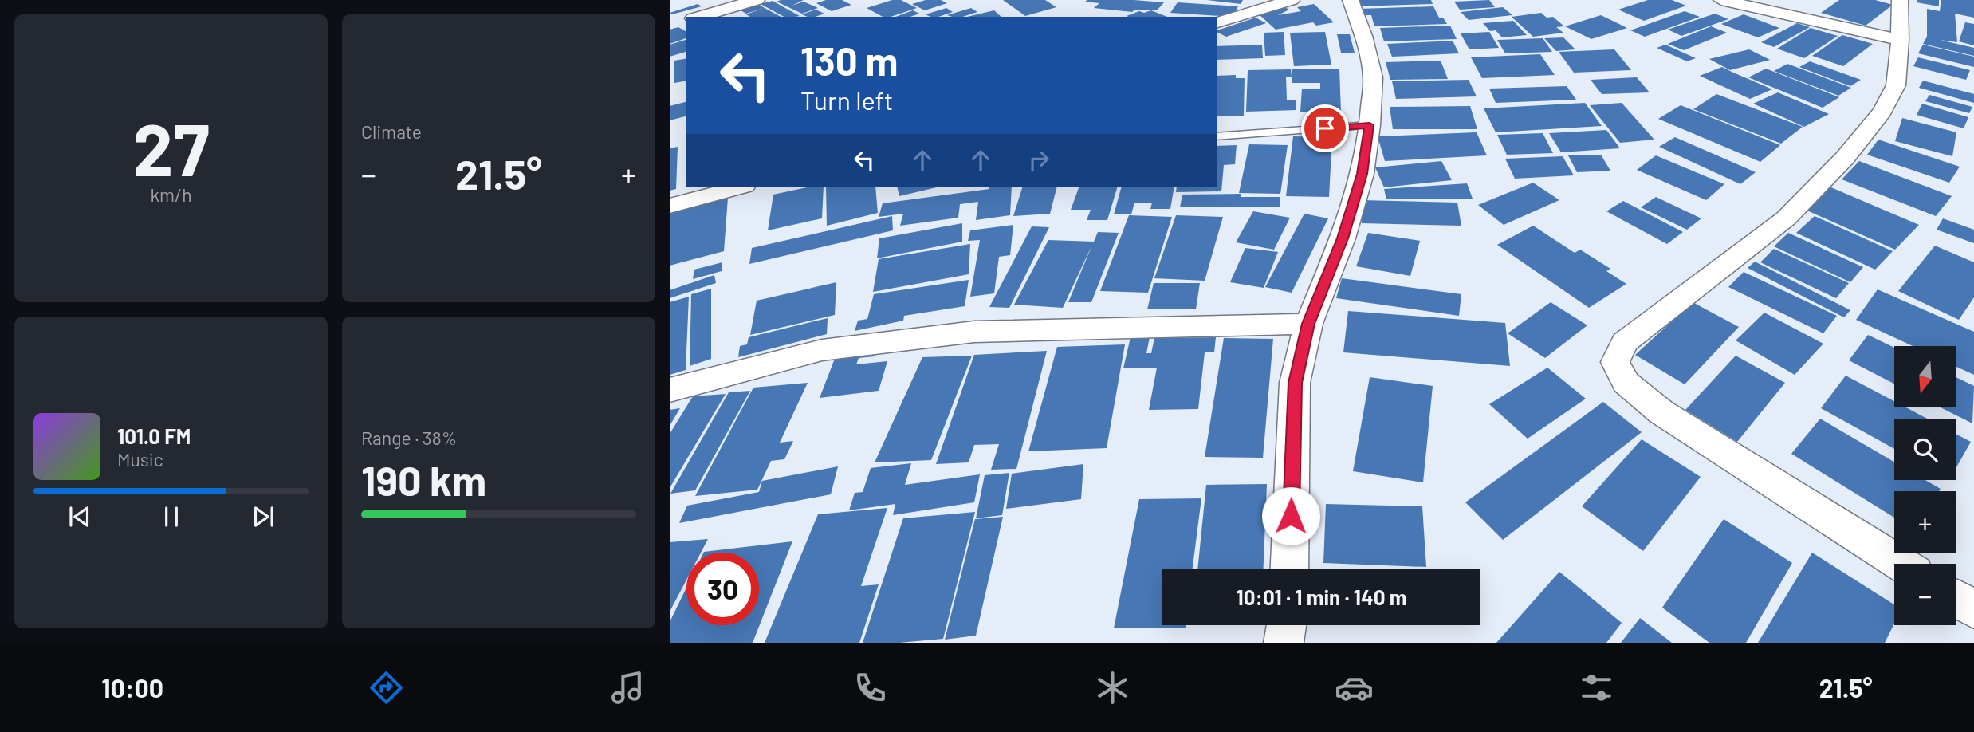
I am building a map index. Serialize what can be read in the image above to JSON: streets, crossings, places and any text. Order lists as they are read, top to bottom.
{
  "north": "bottom",
  "page": {
    "tile": [
      ["27", "km/h"],
      "Climate",
      ["Range · 38%", "190 km"]
    ],
    "turn": ["130 m", "Turn left"],
    "heat": ["−", "21.5°", "+"],
    "map_buttons": ["+", "−"],
    "song": ["101.0 FM", "Music"],
    "limit": "30",
    "trip": "10:01 · 1 min · 140 m",
    "tabs": ["10:00", "21.5°"]
  }
}
